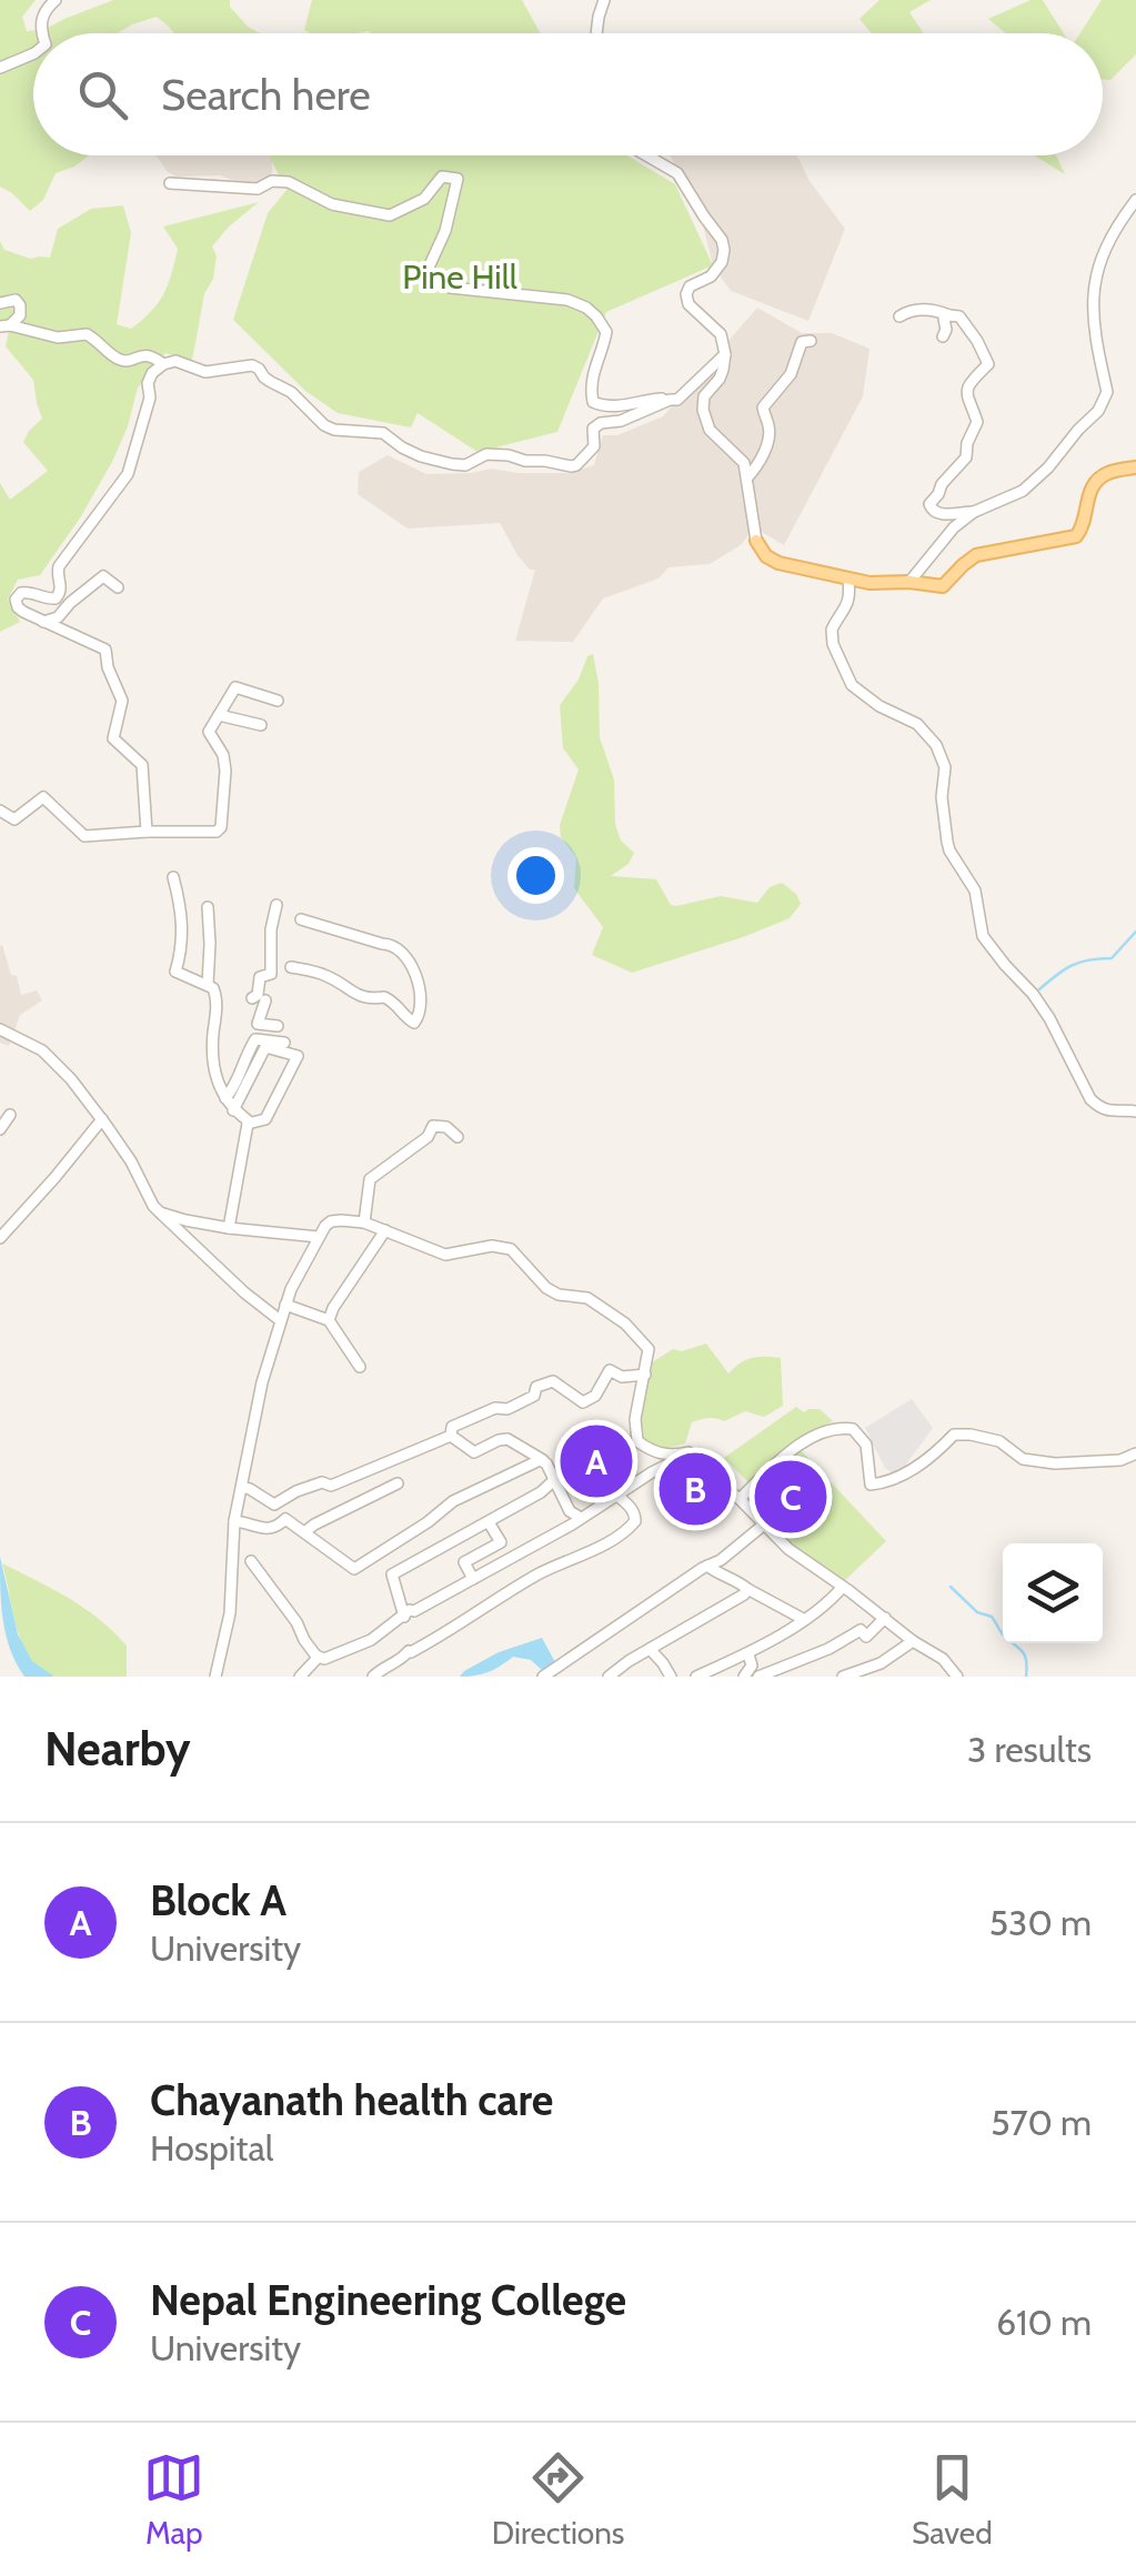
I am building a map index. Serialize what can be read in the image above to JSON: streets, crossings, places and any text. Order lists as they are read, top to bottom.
{
  "parks": ["Pine Hill"],
  "page": {
    "search": "Search here",
    "pins": ["A", "B", "C"],
    "heading": ["Nearby", "3 results"],
    "list": [
      {
        "mark": "A",
        "name": "Block A",
        "note": "University",
        "value": "530 m"
      },
      {
        "mark": "B",
        "name": "Chayanath health care",
        "note": "Hospital",
        "value": "570 m"
      },
      {
        "mark": "C",
        "name": "Nepal Engineering College",
        "note": "University",
        "value": "610 m"
      }
    ],
    "nav": ["Map", "Directions", "Saved"]
  }
}
